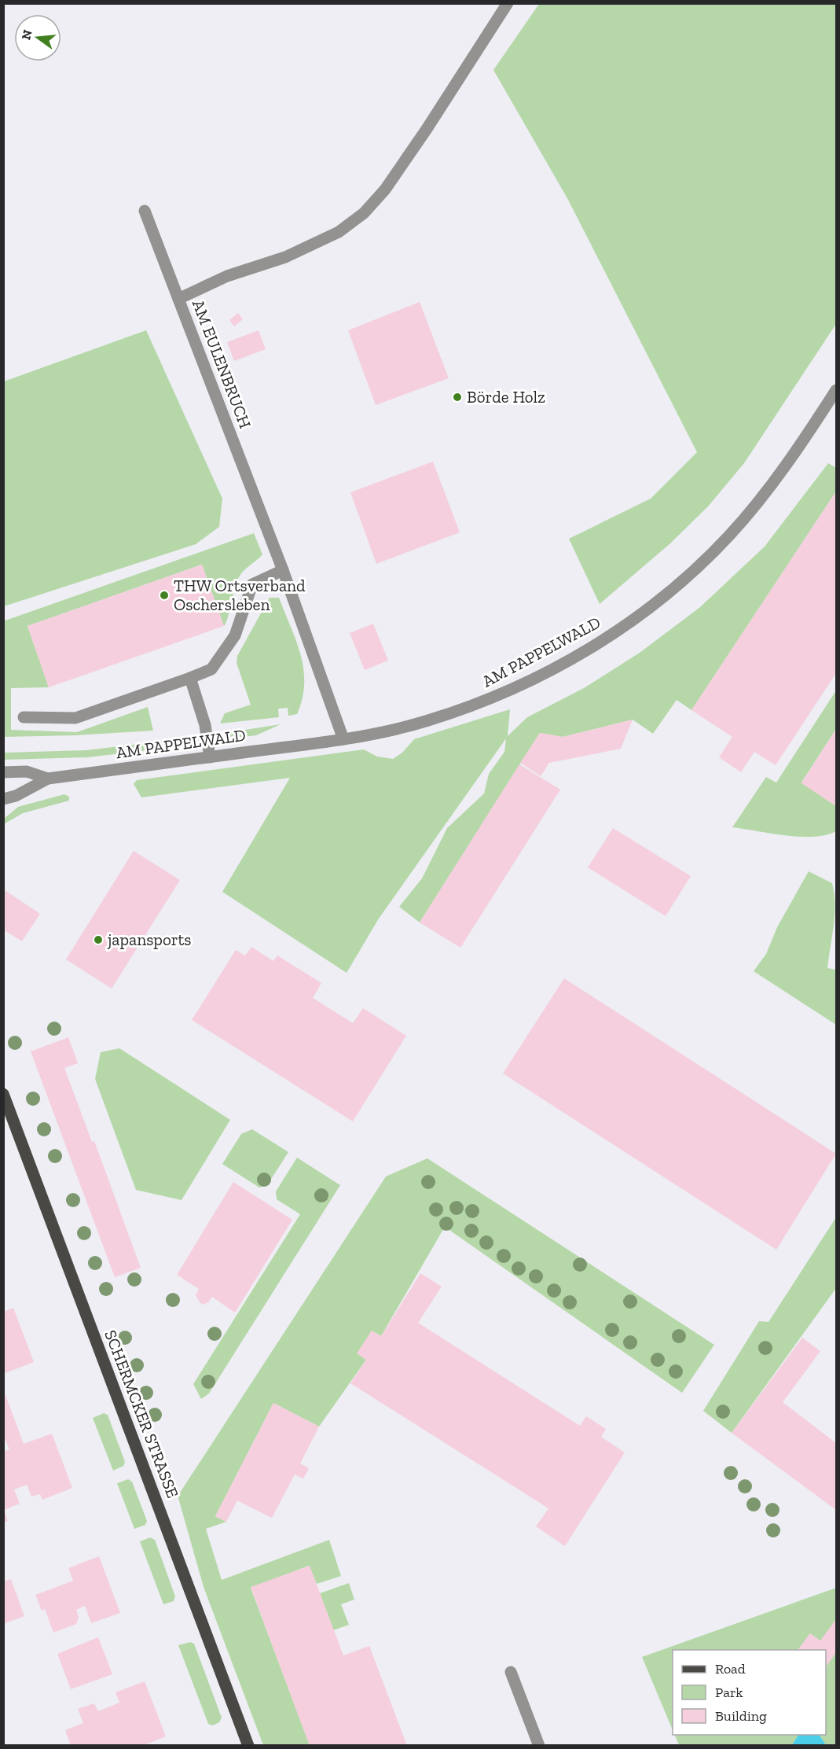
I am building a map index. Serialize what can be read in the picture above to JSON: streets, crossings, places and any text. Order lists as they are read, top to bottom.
{
  "streets": {
    "main road": ["SCHERMCKER STRASSE"],
    "street": ["AM EULENBRUCH", "AM PAPPELWALD"]
  },
  "crossings": [
    ["AM EULENBRUCH", "AM PAPPELWALD"]
  ],
  "places": ["Börde Holz", "THW Ortsverband Oschersleben", "japansports"],
  "legend": ["Road", "Park", "Building"],
  "north": "left"
}
